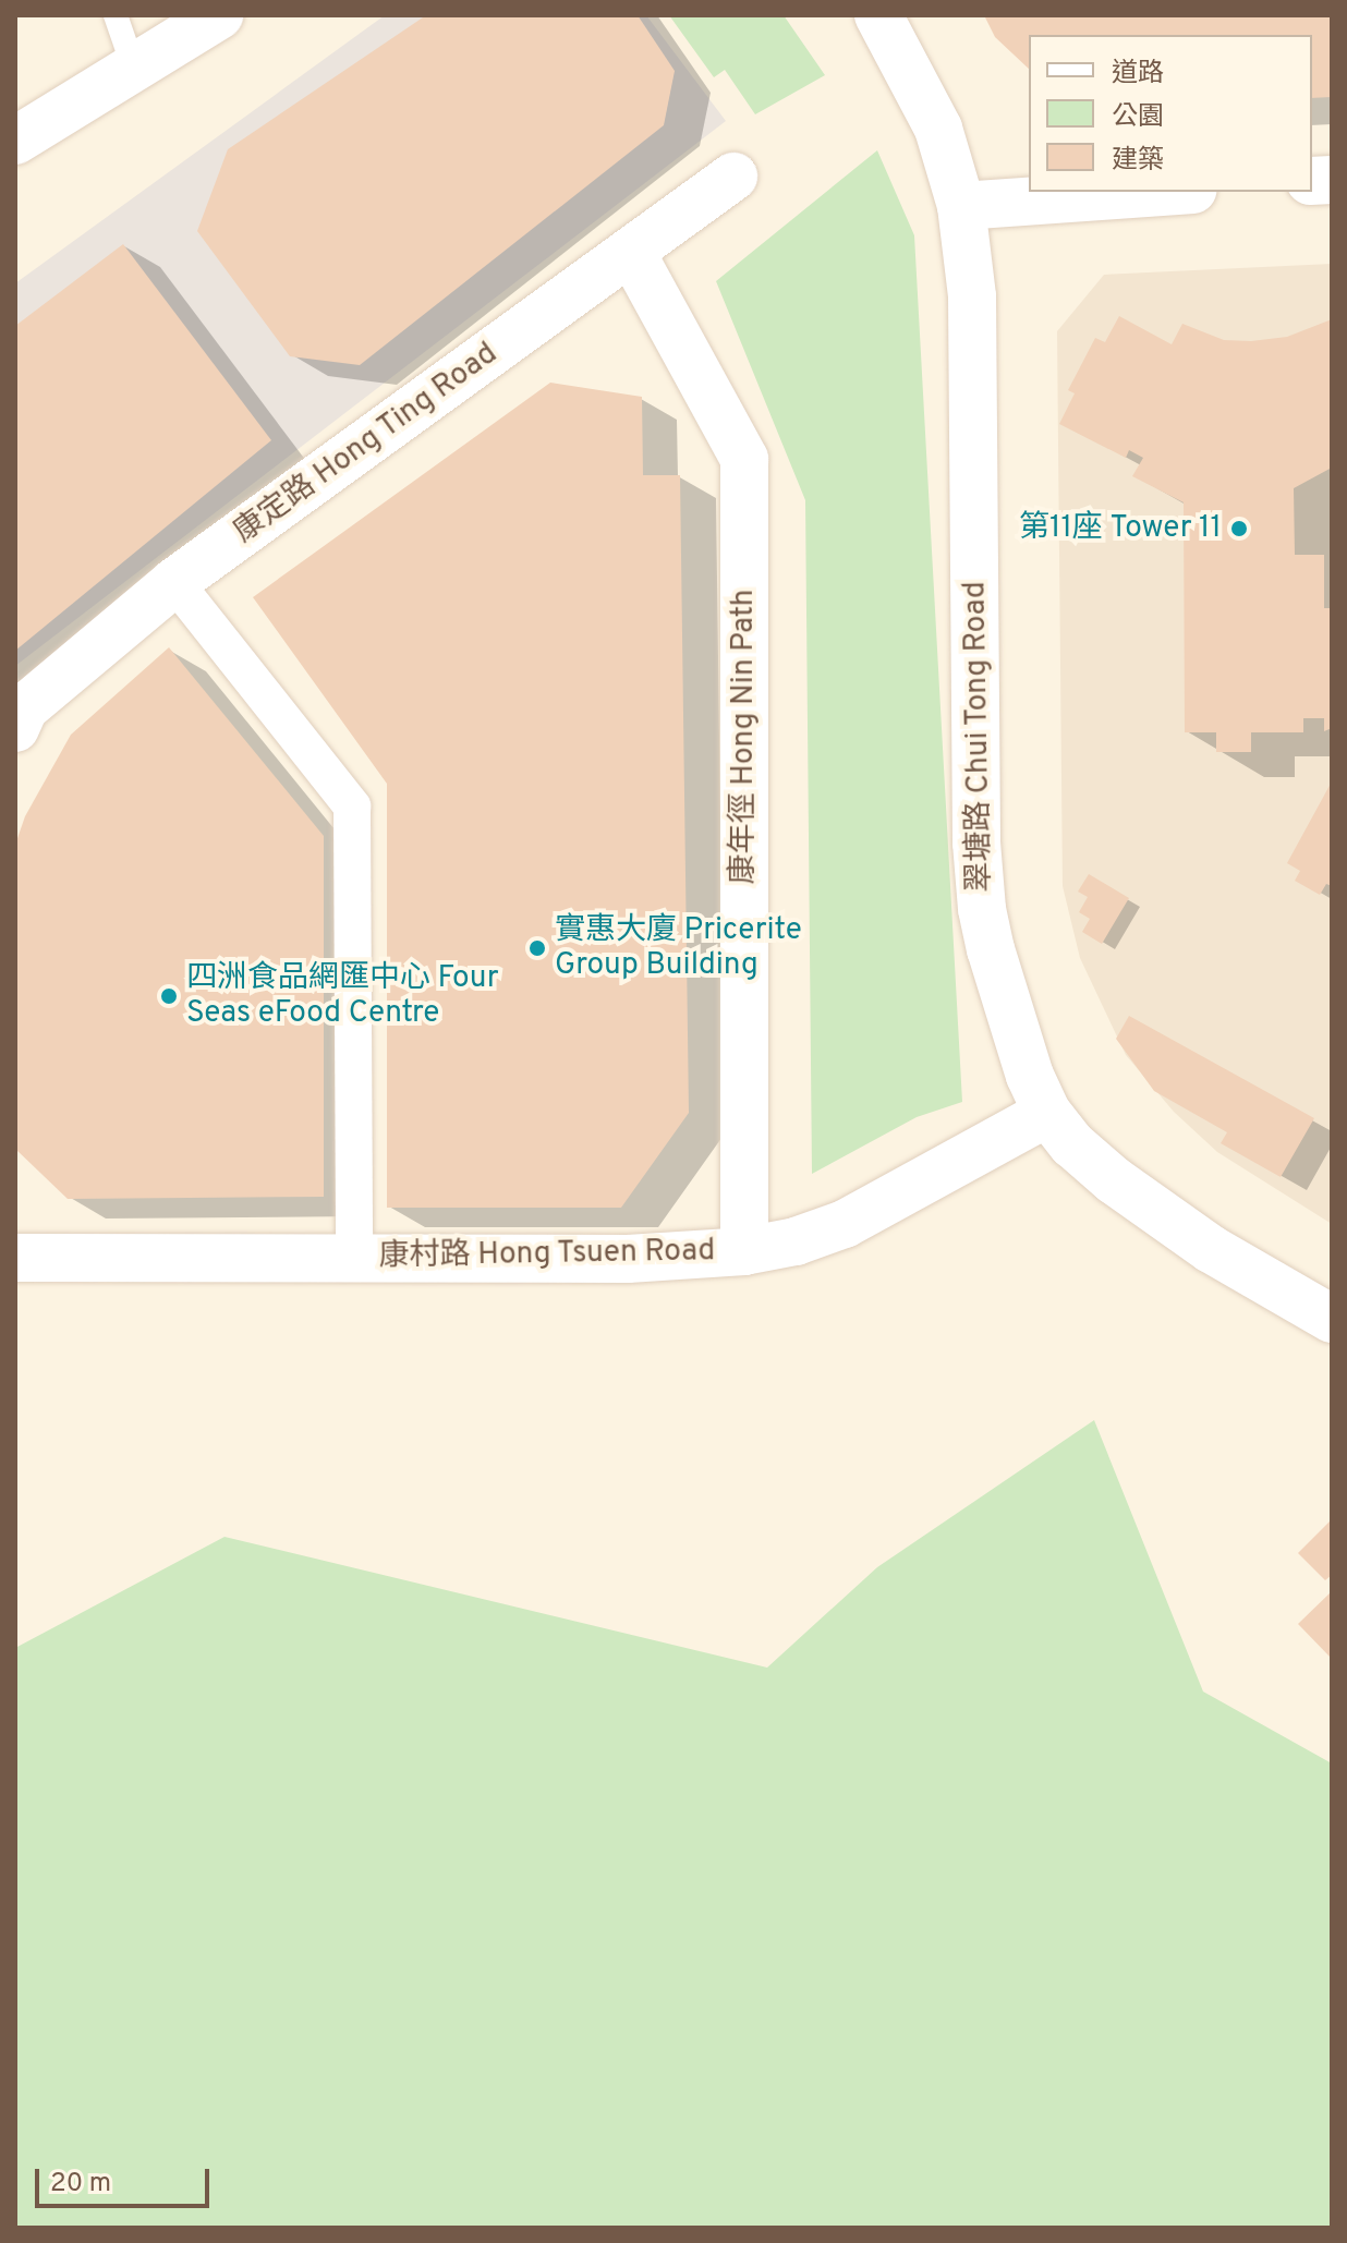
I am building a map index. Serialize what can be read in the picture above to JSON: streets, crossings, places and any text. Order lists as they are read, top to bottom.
{
  "streets": {
    "street": [
      "康定路 Hong Ting Road",
      "康年徑 Hong Nin Path",
      "翠塘路 Chui Tong Road",
      "康村路 Hong Tsuen Road"
    ]
  },
  "crossings": [
    ["康定路 Hong Ting Road", "康年徑 Hong Nin Path"],
    ["康年徑 Hong Nin Path", "康村路 Hong Tsuen Road"],
    ["翠塘路 Chui Tong Road", "康村路 Hong Tsuen Road"]
  ],
  "places": ["第11座 Tower 11", "實惠大廈 Pricerite Group Building", "四洲食品網匯中心 Four Seas eFood Centre"],
  "legend": ["道路", "公園", "建築"],
  "scale_bar": "20 m"
}
